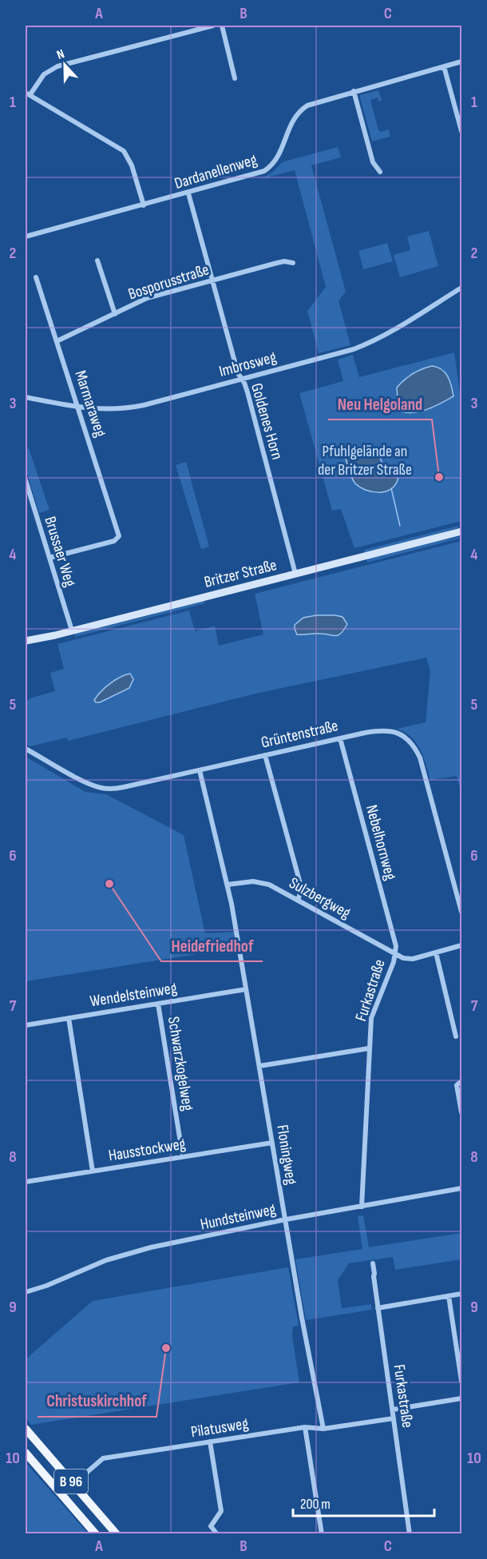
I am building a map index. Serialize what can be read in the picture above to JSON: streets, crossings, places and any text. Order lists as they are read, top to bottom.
{
  "streets": {
    "main road": ["Britzer Straße", "B 96"],
    "street": [
      "Dardanellenweg",
      "Bosporusstraße",
      "Imbrosweg",
      "Marmaraweg",
      "Goldenes Horn",
      "Brussaer Weg",
      "Grüntenstraße",
      "Nebelhornweg",
      "Sulzbergweg",
      "Furkastraße",
      "Wendelsteinweg",
      "Schwarzkogelweg",
      "Hausstockweg",
      "Floningweg",
      "Hundsteinweg",
      "Pilatusweg"
    ]
  },
  "crossings": [
    ["Dardanellenweg", "Goldenes Horn"],
    ["Bosporusstraße", "Marmaraweg"],
    ["Bosporusstraße", "Goldenes Horn"],
    ["Imbrosweg", "Marmaraweg"],
    ["Imbrosweg", "Goldenes Horn"],
    ["Marmaraweg", "Brussaer Weg"],
    ["Goldenes Horn", "Britzer Straße"],
    ["Brussaer Weg", "Britzer Straße"],
    ["Grüntenstraße", "Nebelhornweg"],
    ["Grüntenstraße", "Floningweg"],
    ["Nebelhornweg", "Sulzbergweg"],
    ["Nebelhornweg", "Furkastraße"],
    ["Sulzbergweg", "Furkastraße"],
    ["Sulzbergweg", "Floningweg"],
    ["Furkastraße", "Hundsteinweg"],
    ["Furkastraße", "Pilatusweg"],
    ["Wendelsteinweg", "Schwarzkogelweg"],
    ["Wendelsteinweg", "Floningweg"],
    ["Schwarzkogelweg", "Hausstockweg"],
    ["Hausstockweg", "Floningweg"],
    ["Floningweg", "Hundsteinweg"],
    ["Floningweg", "Pilatusweg"],
    ["Pilatusweg", "B 96"]
  ],
  "parks": ["Pfuhlgelände an der Britzer Straße"],
  "places": ["Neu Helgoland", "Heidefriedhof", "Christuskirchhof"],
  "scale_bar": "200 m",
  "north": "top",
  "grid": {
    "columns": ["A", "B", "C"],
    "rows": [
      "1",
      "2",
      "3",
      "4",
      "5",
      "6",
      "7",
      "8",
      "9",
      "10"
    ]
  }
}
